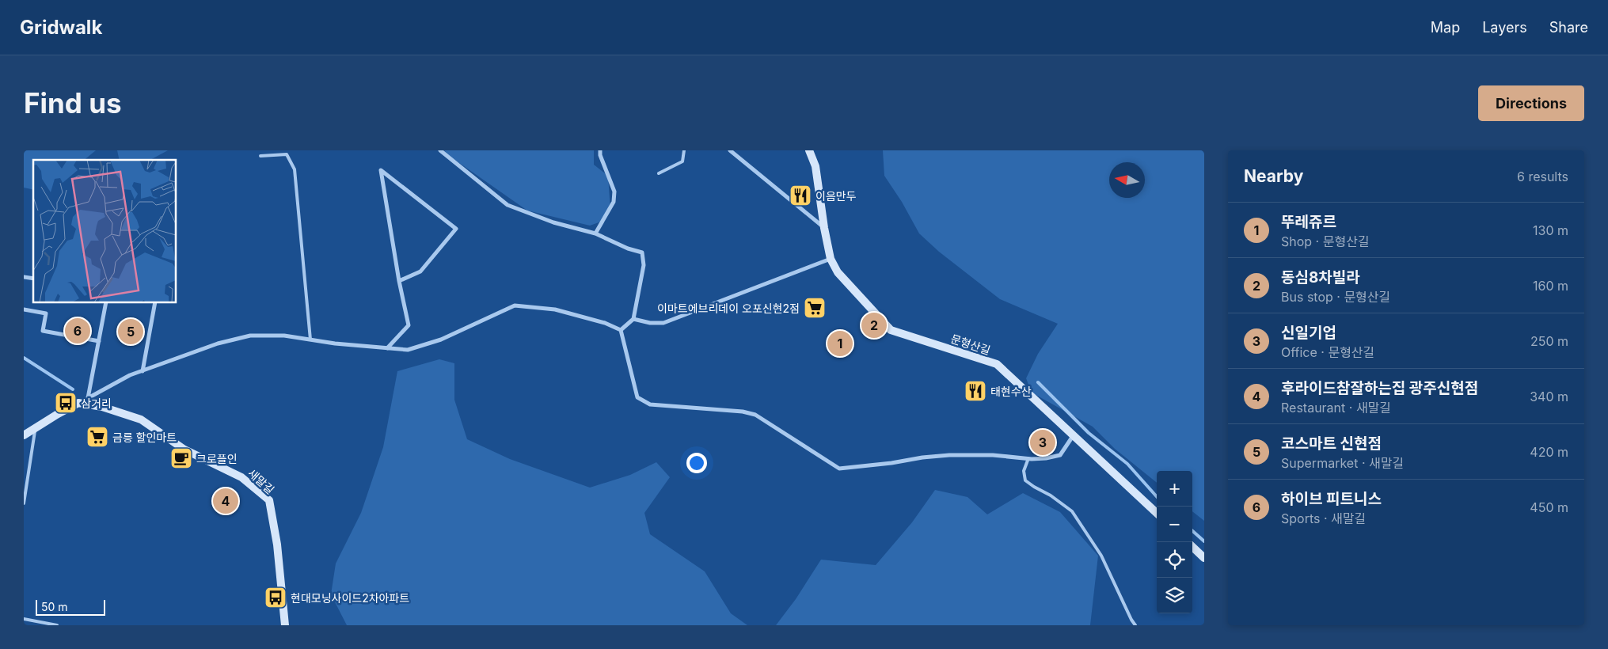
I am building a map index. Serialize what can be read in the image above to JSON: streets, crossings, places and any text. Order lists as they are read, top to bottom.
{
  "streets": {
    "street": ["문형산길", "새말길"]
  },
  "places": {
    "restaurant": ["이음만두", "태현수산"],
    "supermarket": ["이마트에브리데이 오포신현2점", "금릉 할인마트"],
    "bus stop": ["삼거리", "현대모닝사이드2차아파트"],
    "cafe": ["크로플인"]
  },
  "scale_bar": "50 m",
  "north": "left",
  "page": {
    "header": "Gridwalk",
    "nav": ["Map", "Layers", "Share"],
    "buttons": "Directions",
    "title": "Find us",
    "heading": ["Nearby", "6 results"],
    "list": [
      {
        "mark": "1",
        "name": "뚜레쥬르",
        "note": "Shop · 문형산길",
        "value": "130 m"
      },
      {
        "mark": "2",
        "name": "동심8차빌라",
        "note": "Bus stop · 문형산길",
        "value": "160 m"
      },
      {
        "mark": "3",
        "name": "신일기업",
        "note": "Office · 문형산길",
        "value": "250 m"
      },
      {
        "mark": "4",
        "name": "후라이드참잘하는집 광주신현점",
        "note": "Restaurant · 새말길",
        "value": "340 m"
      },
      {
        "mark": "5",
        "name": "코스마트 신현점",
        "note": "Supermarket · 새말길",
        "value": "420 m"
      },
      {
        "mark": "6",
        "name": "하이브 피트니스",
        "note": "Sports · 새말길",
        "value": "450 m"
      }
    ],
    "pins": [
      "2",
      "6",
      "5",
      "1",
      "3",
      "4"
    ],
    "map_buttons": ["+", "−"],
    "scale": "50 m"
  }
}
